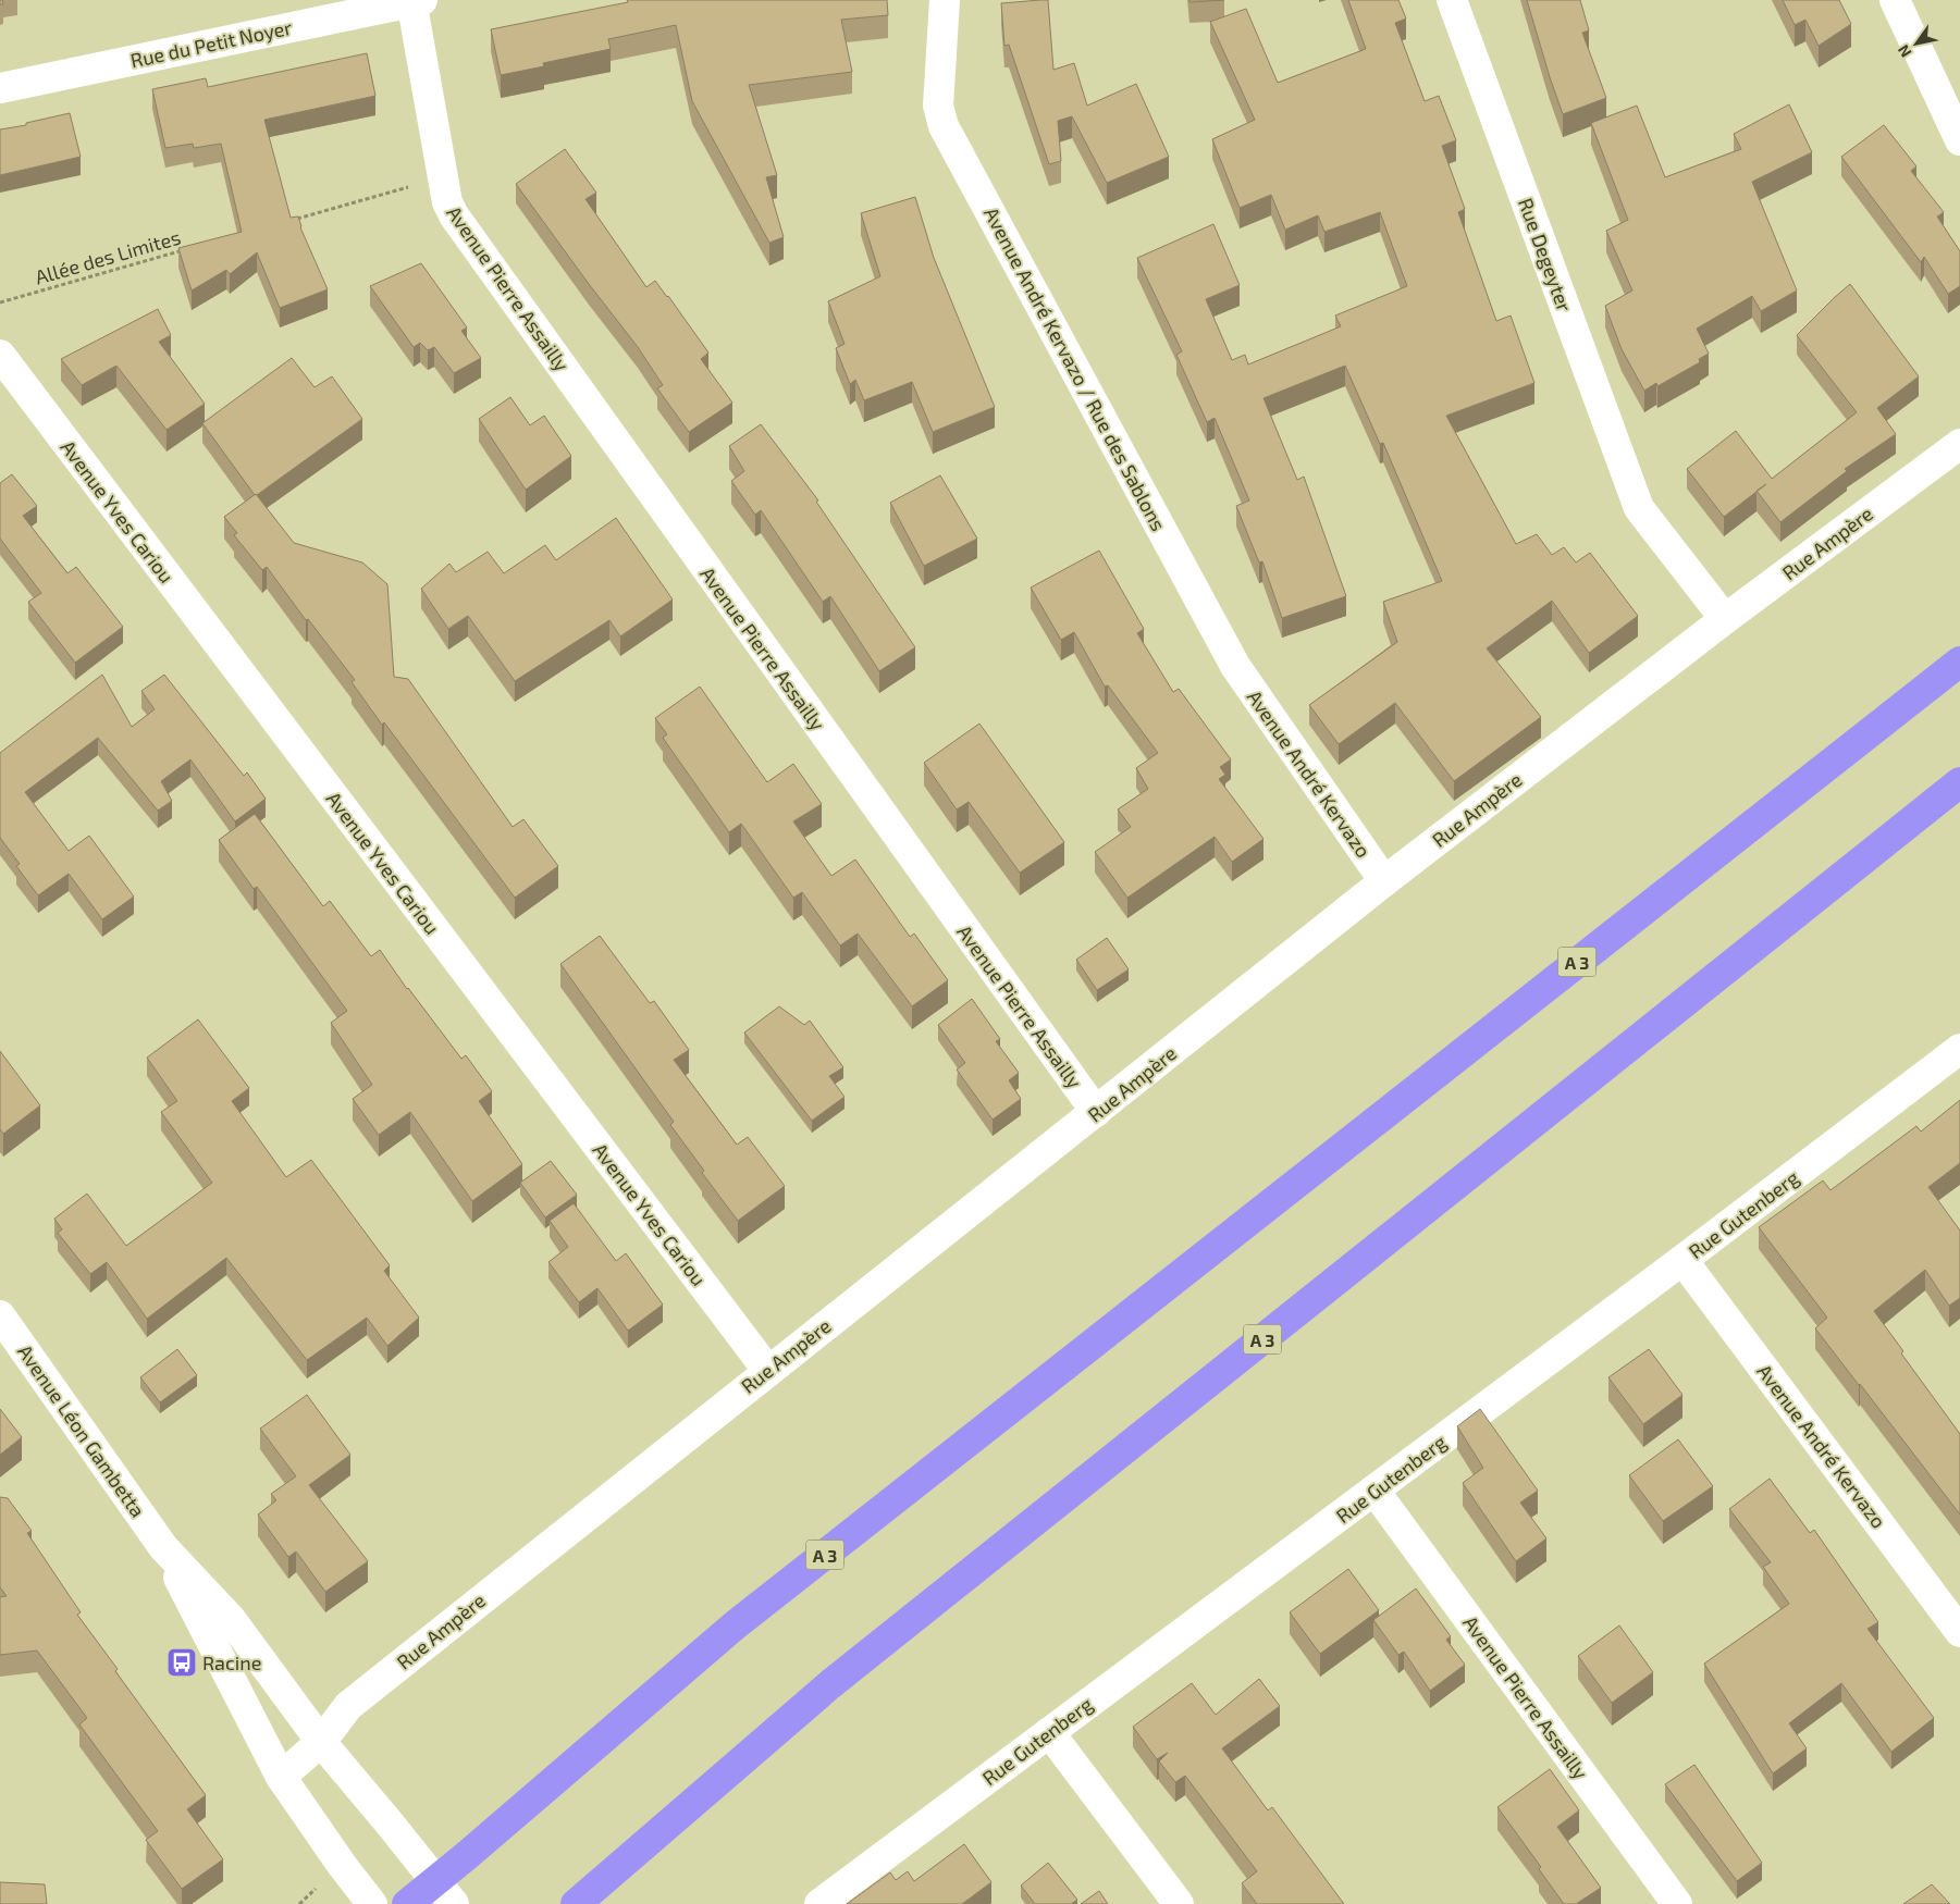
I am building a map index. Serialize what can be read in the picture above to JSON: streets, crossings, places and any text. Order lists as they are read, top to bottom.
{
  "streets": {
    "highway": ["A 3"],
    "street": [
      "Rue du Petit Noyer",
      "Rue Degeyter",
      "Avenue Pierre Assailly",
      "Avenue André Kervazo / Rue des Sablons",
      "Avenue Yves Cariou",
      "Rue Ampère",
      "Avenue André Kervazo",
      "Rue Gutenberg",
      "Avenue Léon Gambetta"
    ],
    "path": ["Allée des Limites"]
  },
  "crossings": [
    ["Rue du Petit Noyer", "Avenue Pierre Assailly"],
    ["Rue Degeyter", "Rue Ampère"],
    ["Avenue Pierre Assailly", "Rue Ampère"],
    ["Avenue Pierre Assailly", "Rue Gutenberg"],
    ["Avenue André Kervazo / Rue des Sablons", "Avenue André Kervazo"],
    ["Avenue Yves Cariou", "Rue Ampère"],
    ["Rue Ampère", "Avenue André Kervazo"],
    ["Rue Ampère", "Avenue Léon Gambetta"],
    ["Avenue André Kervazo", "Rue Gutenberg"]
  ],
  "places": {
    "bus stop": ["Racine"]
  },
  "north": "bottom left"
}
